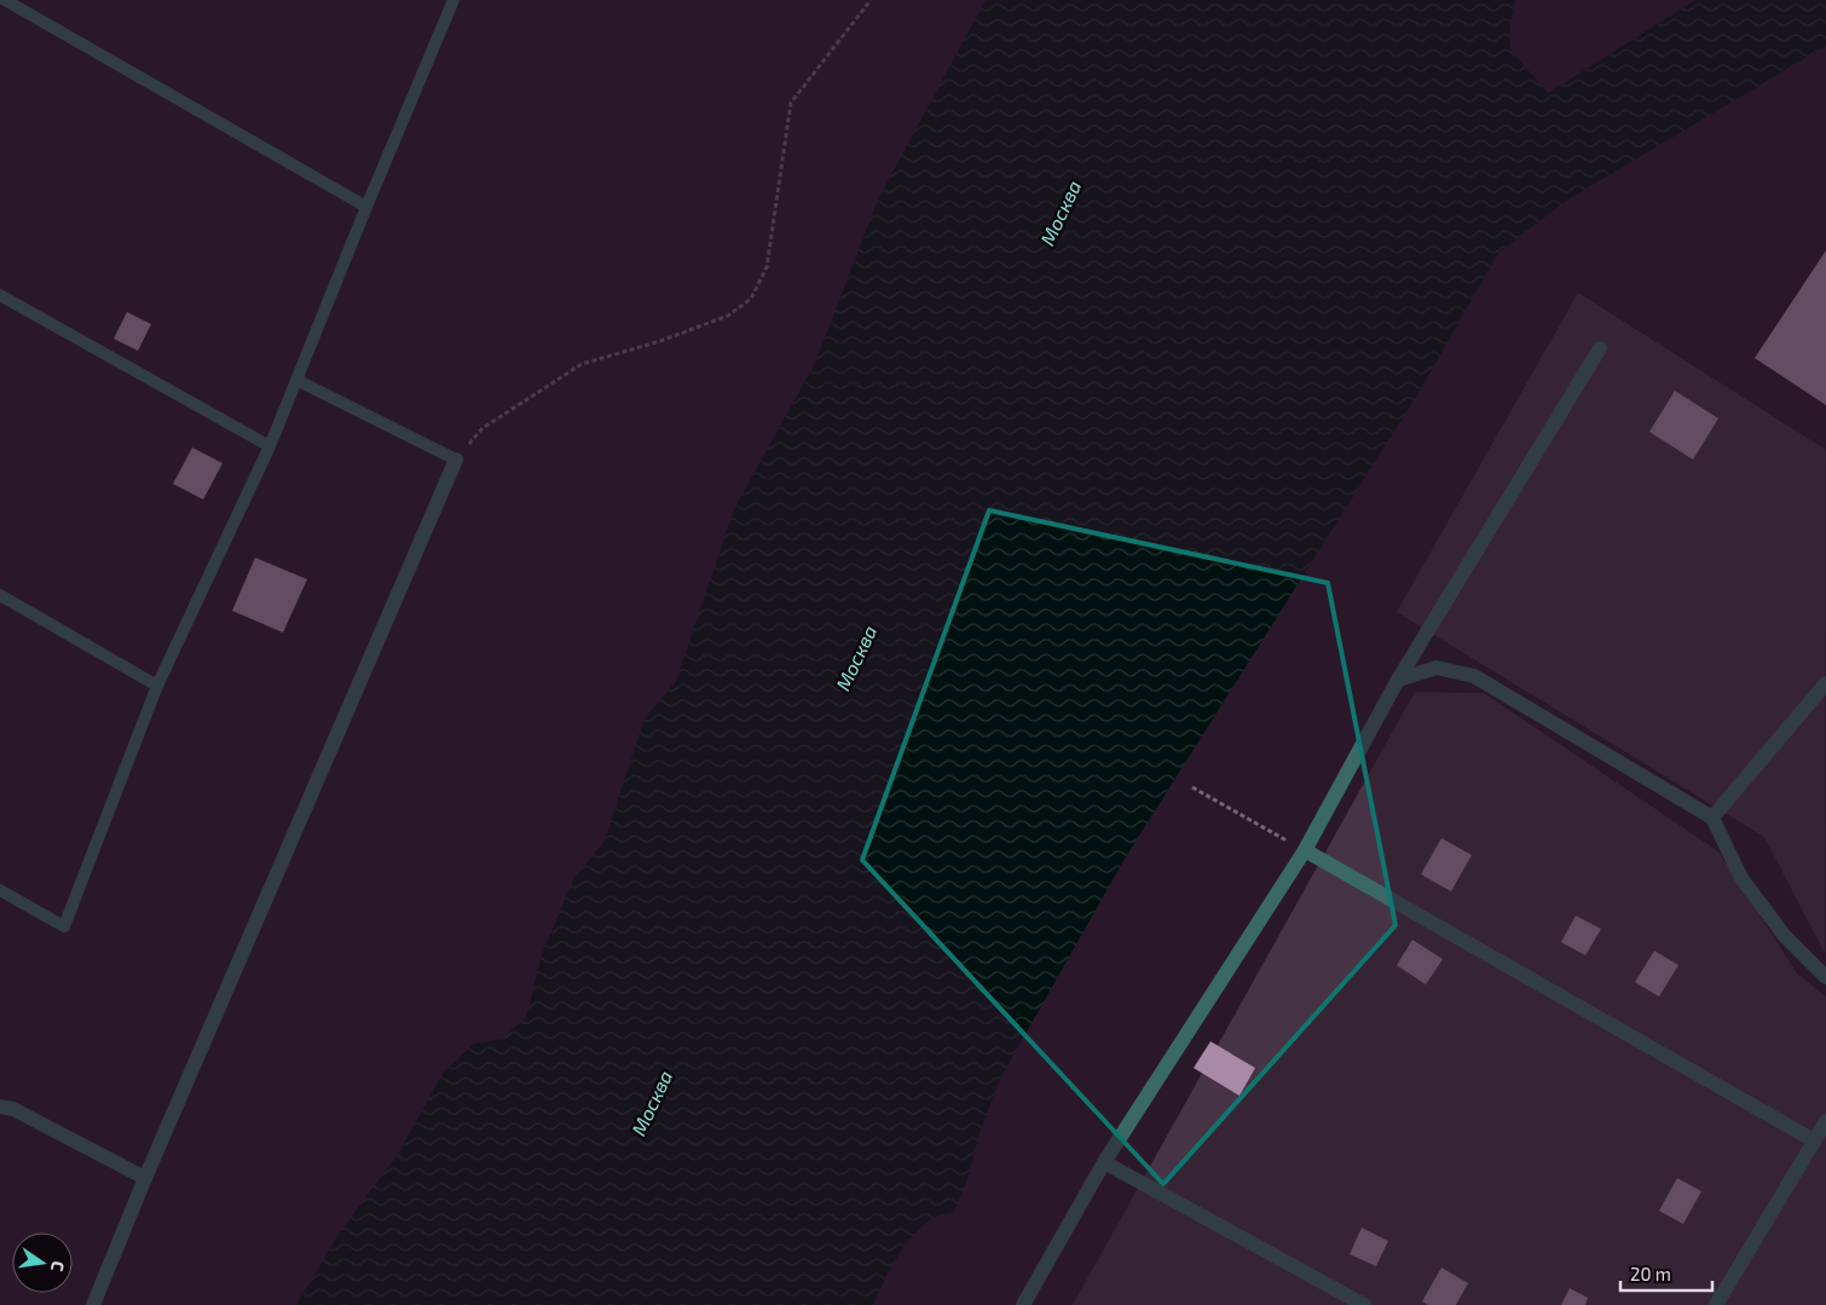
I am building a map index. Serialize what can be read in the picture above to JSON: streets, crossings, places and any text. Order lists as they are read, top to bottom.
{
  "water": ["Москва"],
  "scale_bar": "20 m",
  "north": "right"
}
